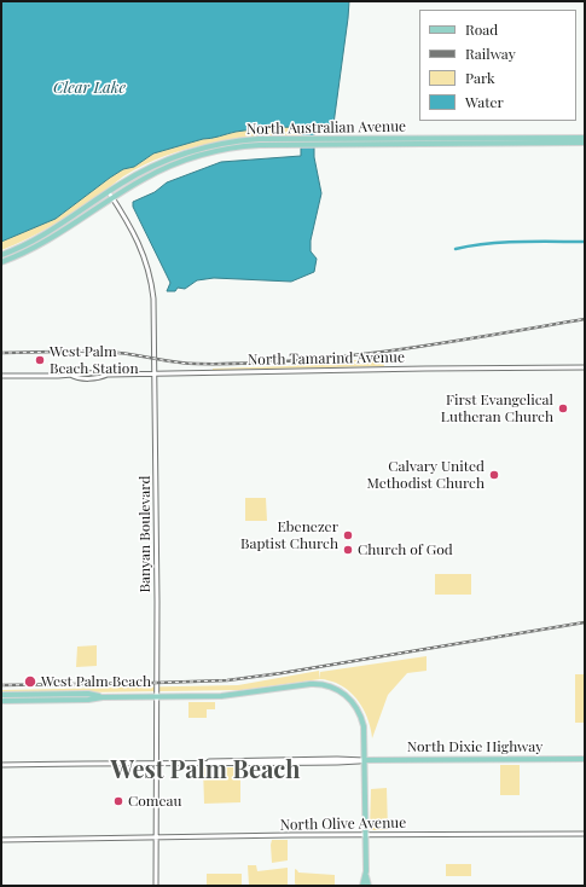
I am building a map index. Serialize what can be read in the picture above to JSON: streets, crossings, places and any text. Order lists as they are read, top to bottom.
{
  "streets": {
    "main road": ["North Australian Avenue", "North Dixie Highway"],
    "street": ["North Tamarind Avenue", "Banyan Boulevard", "North Olive Avenue"]
  },
  "crossings": [
    ["North Australian Avenue", "Banyan Boulevard"],
    ["North Tamarind Avenue", "Banyan Boulevard"],
    ["Banyan Boulevard", "North Dixie Highway"],
    ["Banyan Boulevard", "North Olive Avenue"]
  ],
  "districts": ["West Palm Beach"],
  "water": ["Clear Lake"],
  "places": [
    "West Palm Beach Station",
    "First Evangelical Lutheran Church",
    "Calvary United Methodist Church",
    "Ebenezer Baptist Church",
    "Church of God",
    "West Palm Beach",
    "Comeau"
  ],
  "legend": [
    "Road",
    "Railway",
    "Park",
    "Water"
  ]
}
